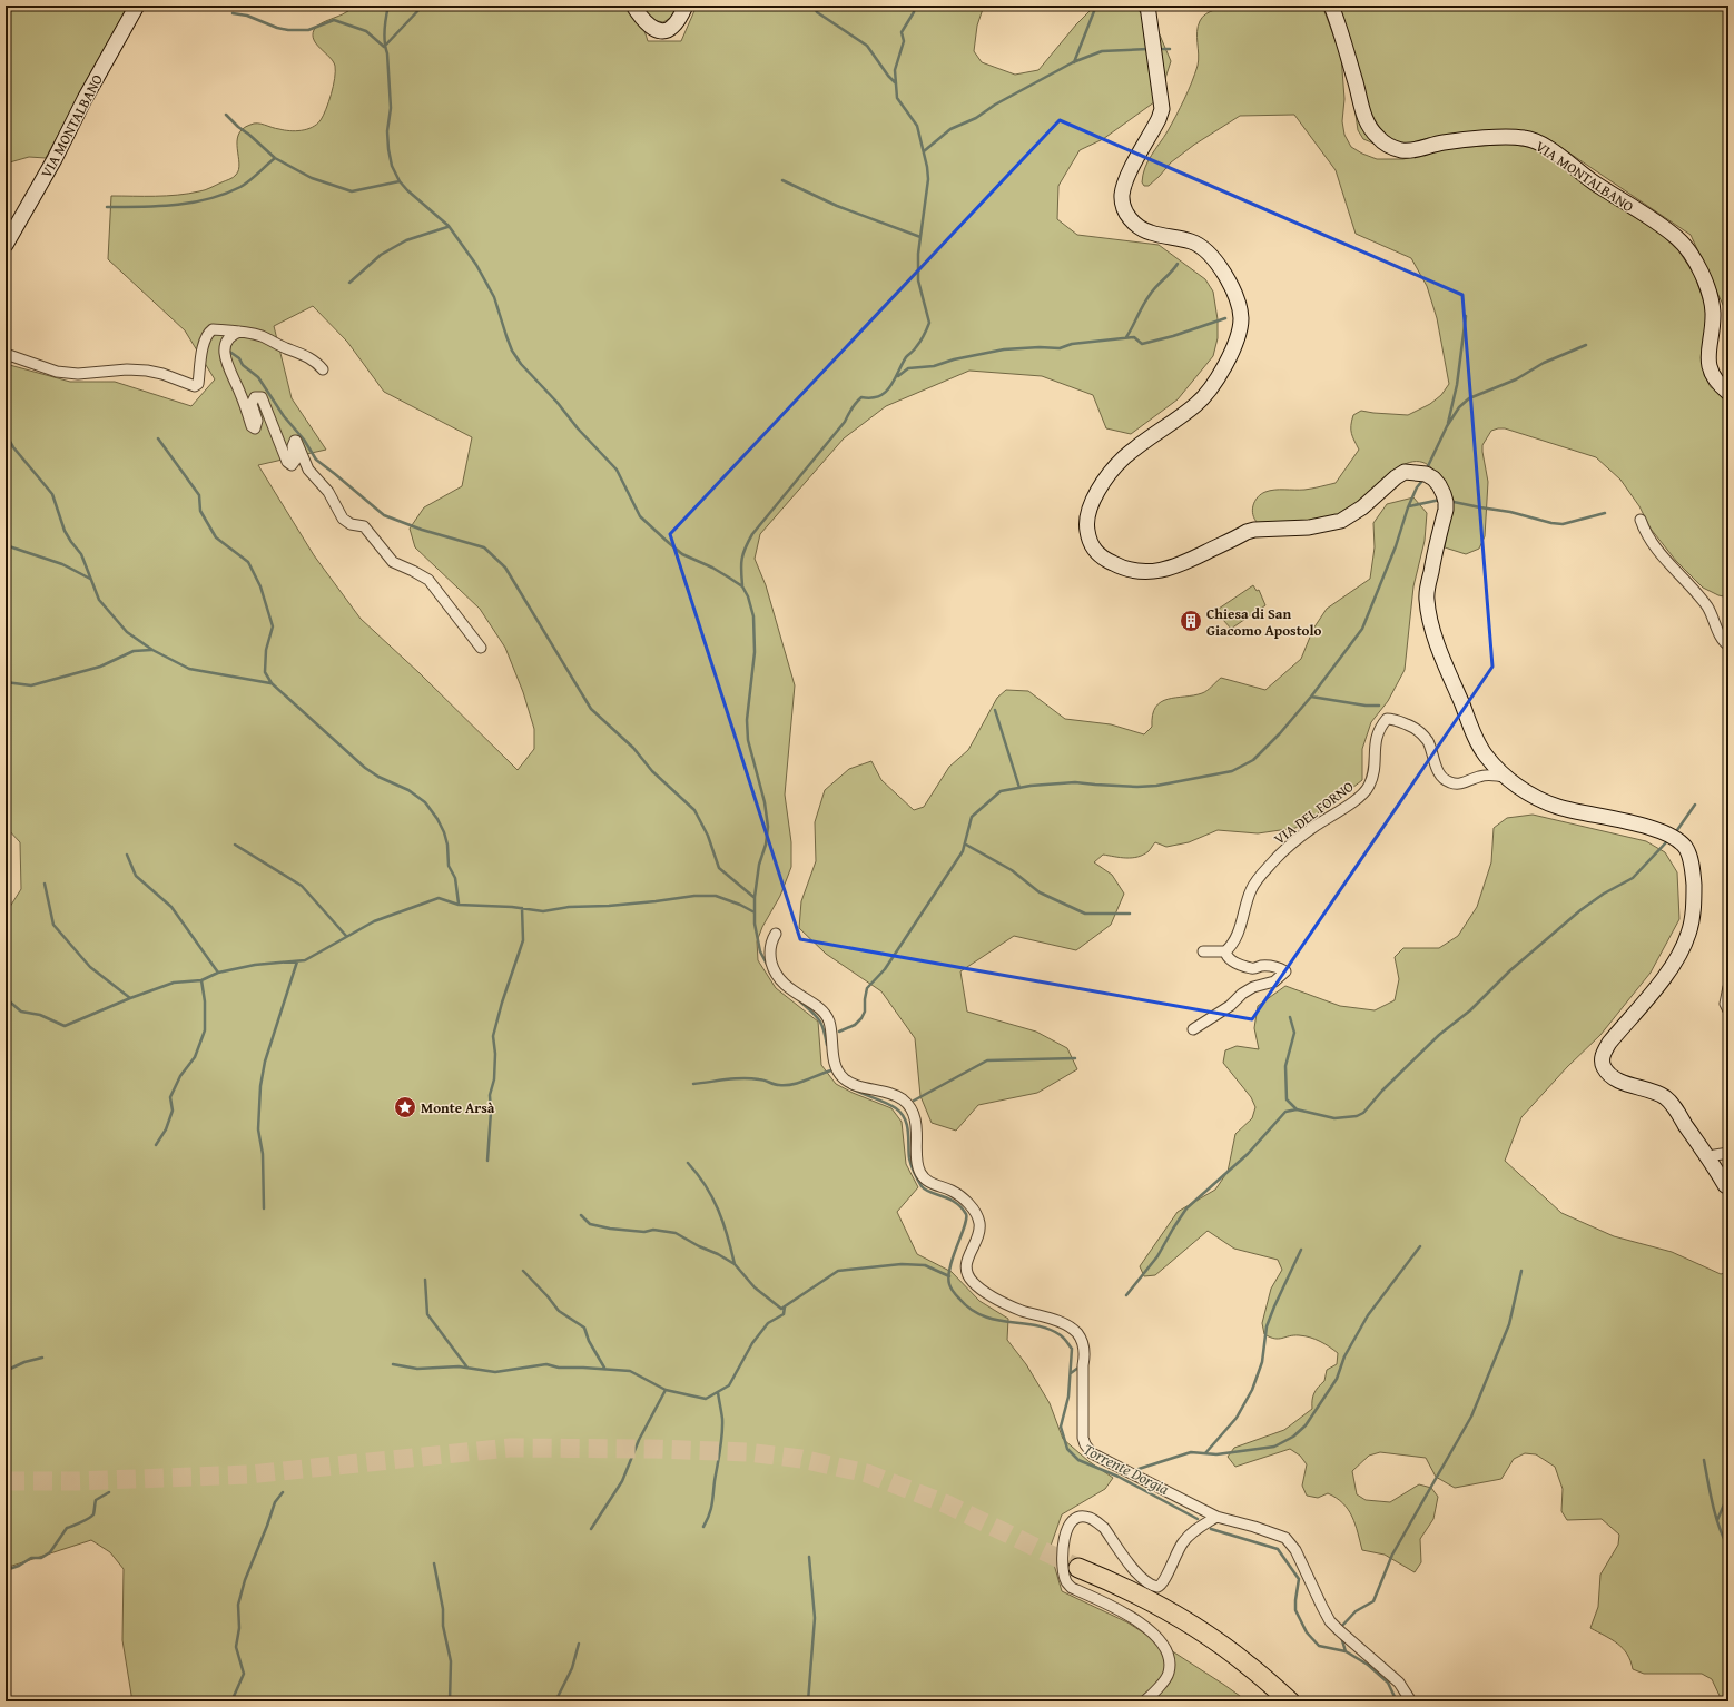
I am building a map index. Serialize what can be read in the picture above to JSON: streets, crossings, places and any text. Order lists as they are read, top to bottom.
{
  "streets": {
    "street": ["VIA MONTALBANO", "VIA DEL FORNO"]
  },
  "water": ["Torrente Dorgia"],
  "places": {
    "building": ["Chiesa di San Giacomo Apostolo"],
    "place": ["Monte Arsà"]
  }
}
